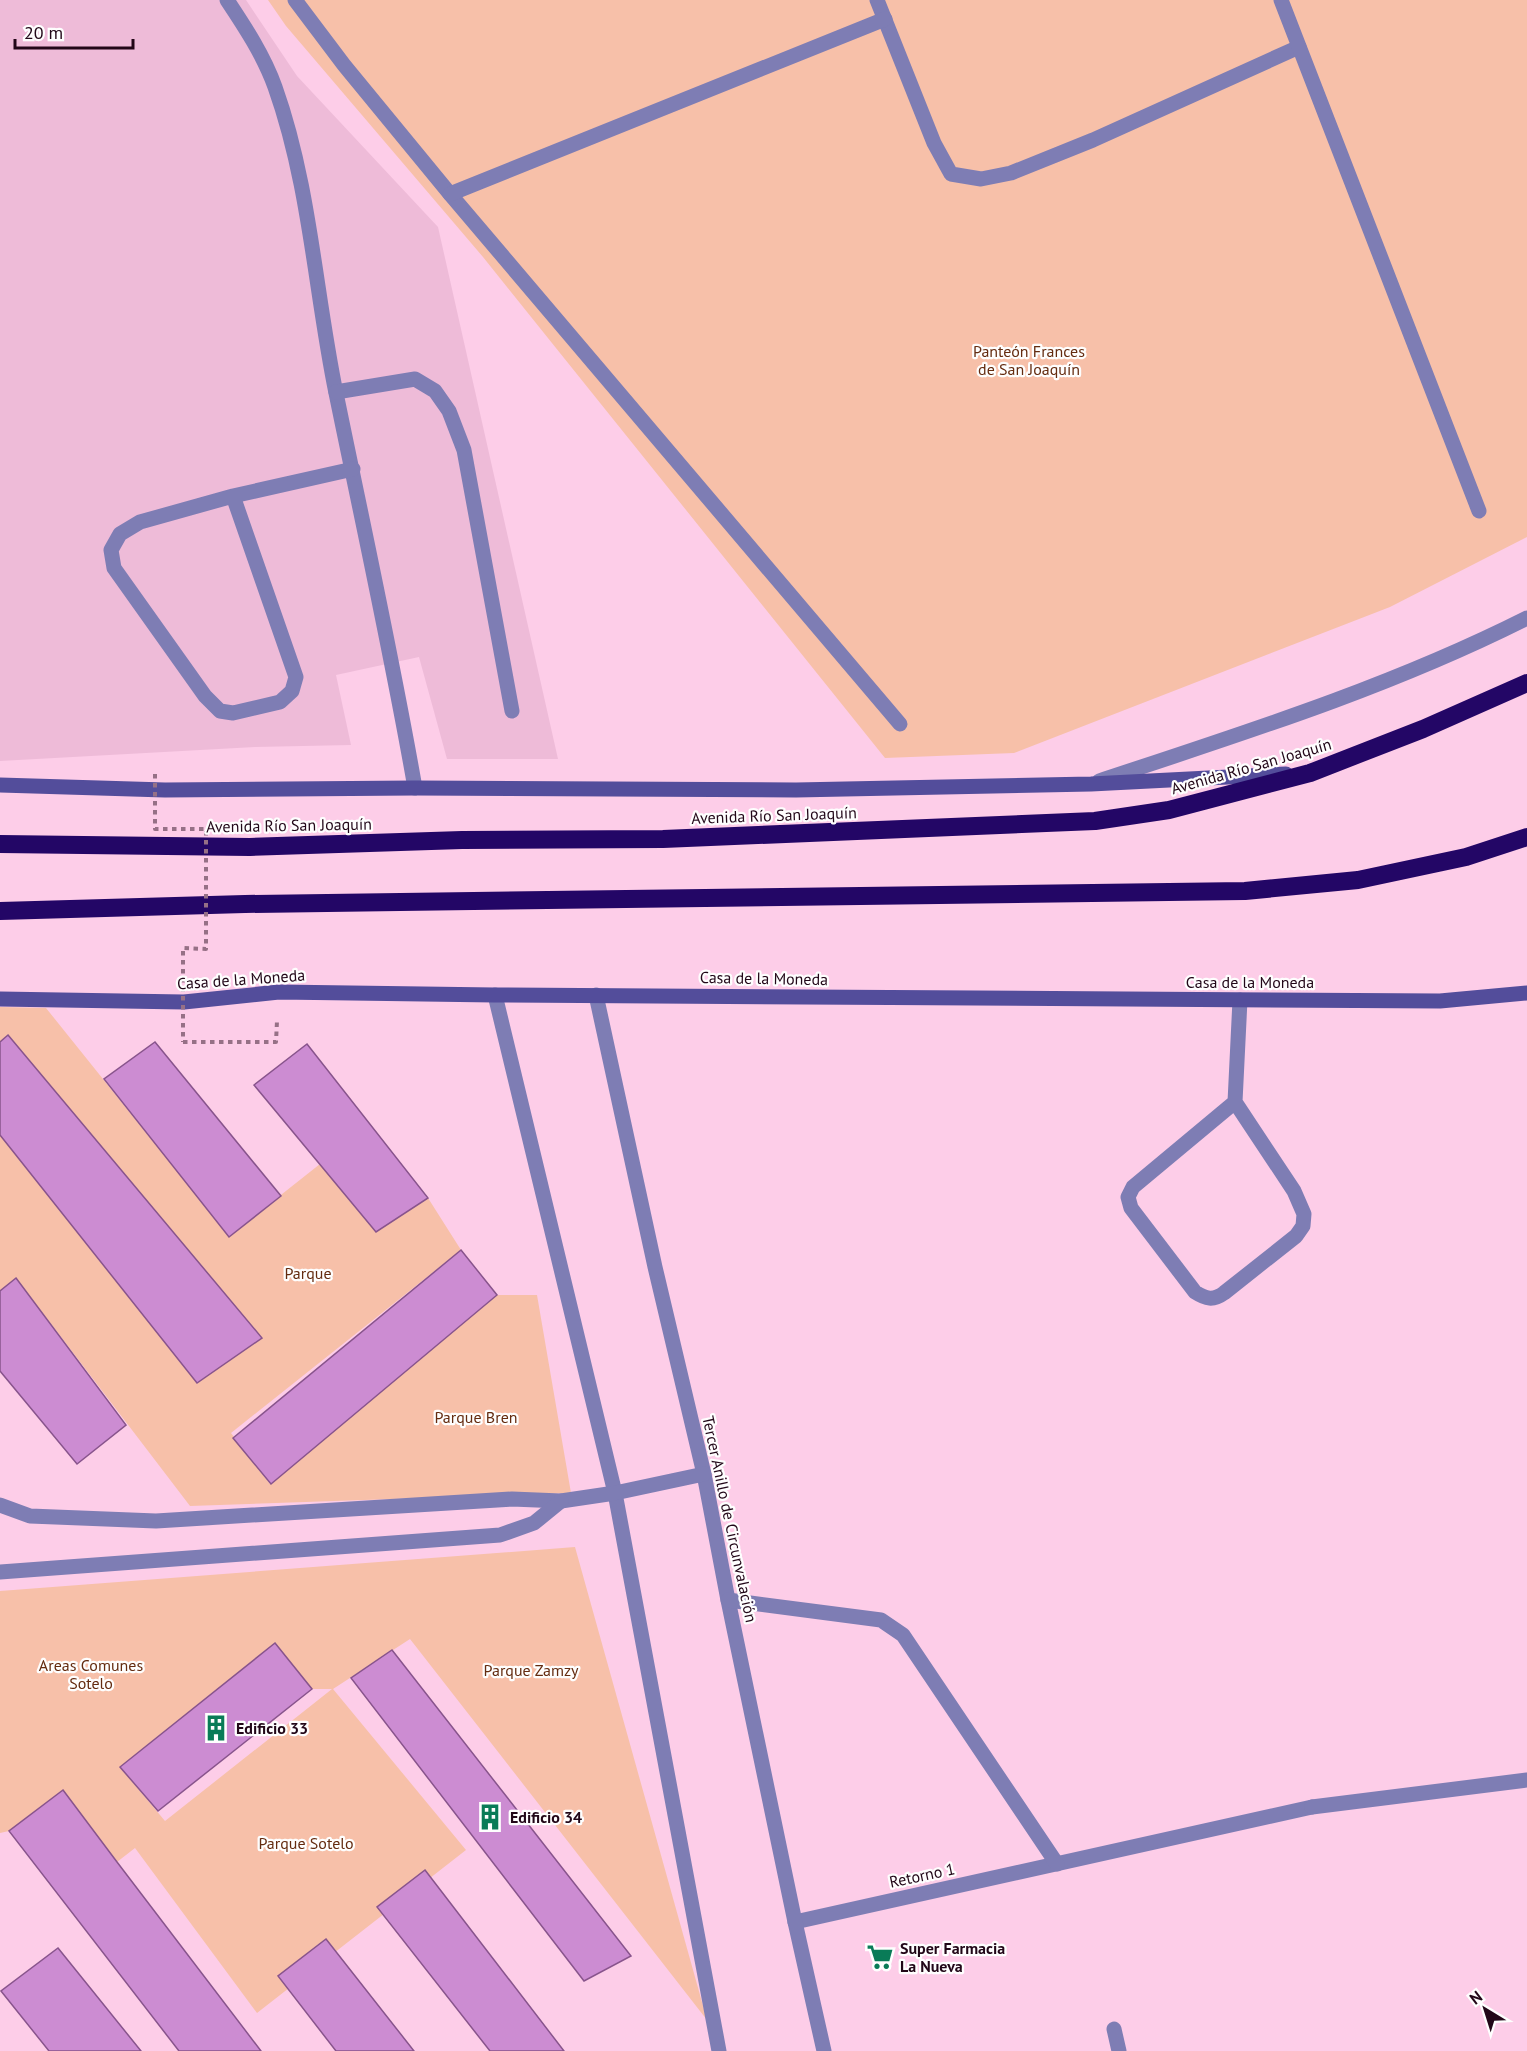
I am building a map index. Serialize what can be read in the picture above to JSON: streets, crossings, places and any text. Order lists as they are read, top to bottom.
{
  "streets": {
    "highway": ["Avenida Río San Joaquín"],
    "main road": ["Casa de la Moneda"],
    "street": ["Tercer Anillo de Circunvalación", "Retorno 1"]
  },
  "crossings": [
    ["Casa de la Moneda", "Tercer Anillo de Circunvalación"],
    ["Tercer Anillo de Circunvalación", "Retorno 1"]
  ],
  "parks": [
    "Panteón Frances de San Joaquín",
    "Parque",
    "Parque Bren",
    "Areas Comunes Sotelo",
    "Parque Zamzy",
    "Parque Sotelo"
  ],
  "places": {
    "building": ["Edificio 33", "Edificio 34"],
    "supermarket": ["Super Farmacia La Nueva"]
  },
  "scale_bar": "20 m",
  "north": "top left"
}
